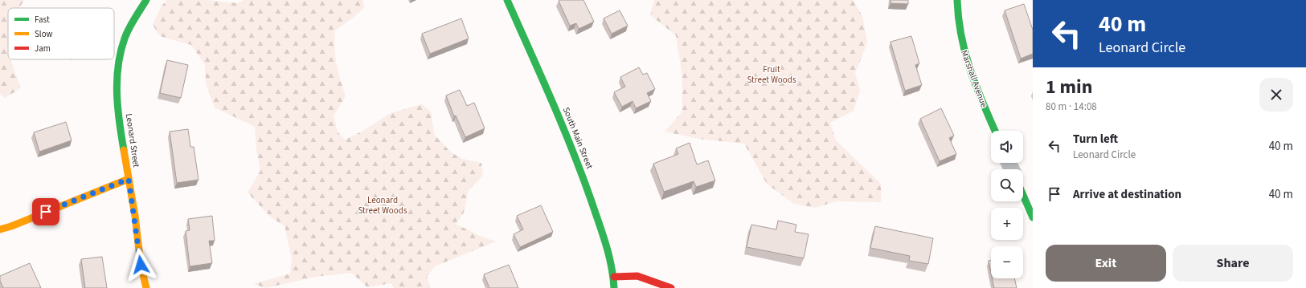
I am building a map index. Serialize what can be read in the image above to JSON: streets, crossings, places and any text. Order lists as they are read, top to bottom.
{
  "streets": {
    "street": ["Marshall Avenue", "South Main Street", "Leonard Street"]
  },
  "parks": ["Fruit Street Woods", "Leonard Street Woods"],
  "legend": ["Fast", "Slow", "Jam"],
  "page": {
    "turn": ["40 m", "Leonard Circle"],
    "heading": ["1 min", "80 m · 14:08"],
    "list": [
      {
        "name": "Turn left",
        "note": "Leonard Circle",
        "value": "40 m"
      },
      {
        "name": "Arrive at destination",
        "value": "40 m"
      }
    ],
    "map_buttons": ["+", "−"],
    "buttons": ["Exit", "Share"]
  }
}
